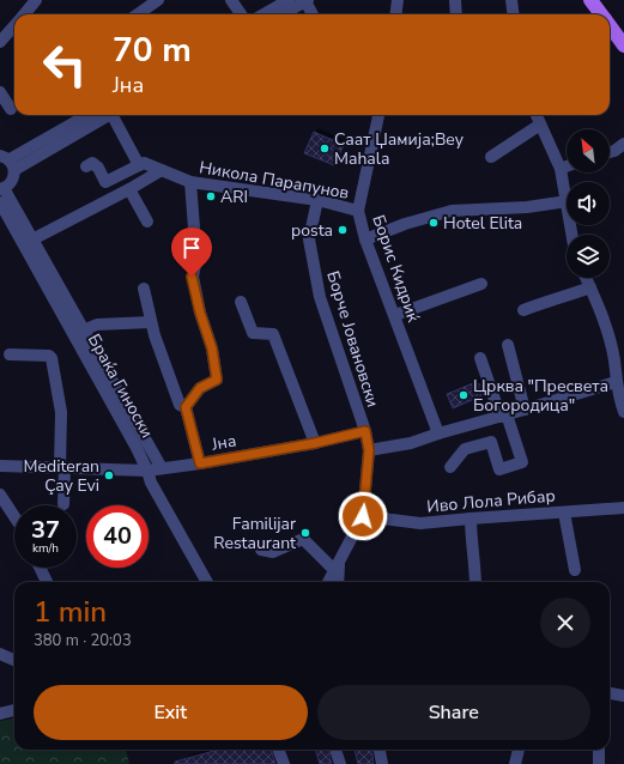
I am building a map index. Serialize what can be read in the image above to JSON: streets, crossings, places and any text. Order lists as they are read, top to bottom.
{
  "streets": {
    "street": [
      "Никола Парапунов",
      "Борис Кидриќ",
      "Борче Јовановски",
      "Браќа Гиноски",
      "Јна",
      "Иво Лола Рибар"
    ]
  },
  "crossings": [
    ["Никола Парапунов", "Борис Кидриќ"],
    ["Никола Парапунов", "Борче Јовановски"],
    ["Борче Јовановски", "Јна"],
    ["Борче Јовановски", "Иво Лола Рибар"],
    ["Браќа Гиноски", "Јна"]
  ],
  "places": [
    "Саат Џамија;Bey Mahala",
    "ARI",
    "Hotel Elita",
    "posta",
    "Црква \"Пресвета Богородица\"",
    "Mediteran Çay Evi",
    "Familijar Restaurant"
  ],
  "north": "top left",
  "page": {
    "turn": ["70 m", "Јна"],
    "speed": "37 km/h",
    "limit": "40",
    "heading": ["1 min", "380 m · 20:03"],
    "buttons": ["Exit", "Share"]
  }
}
